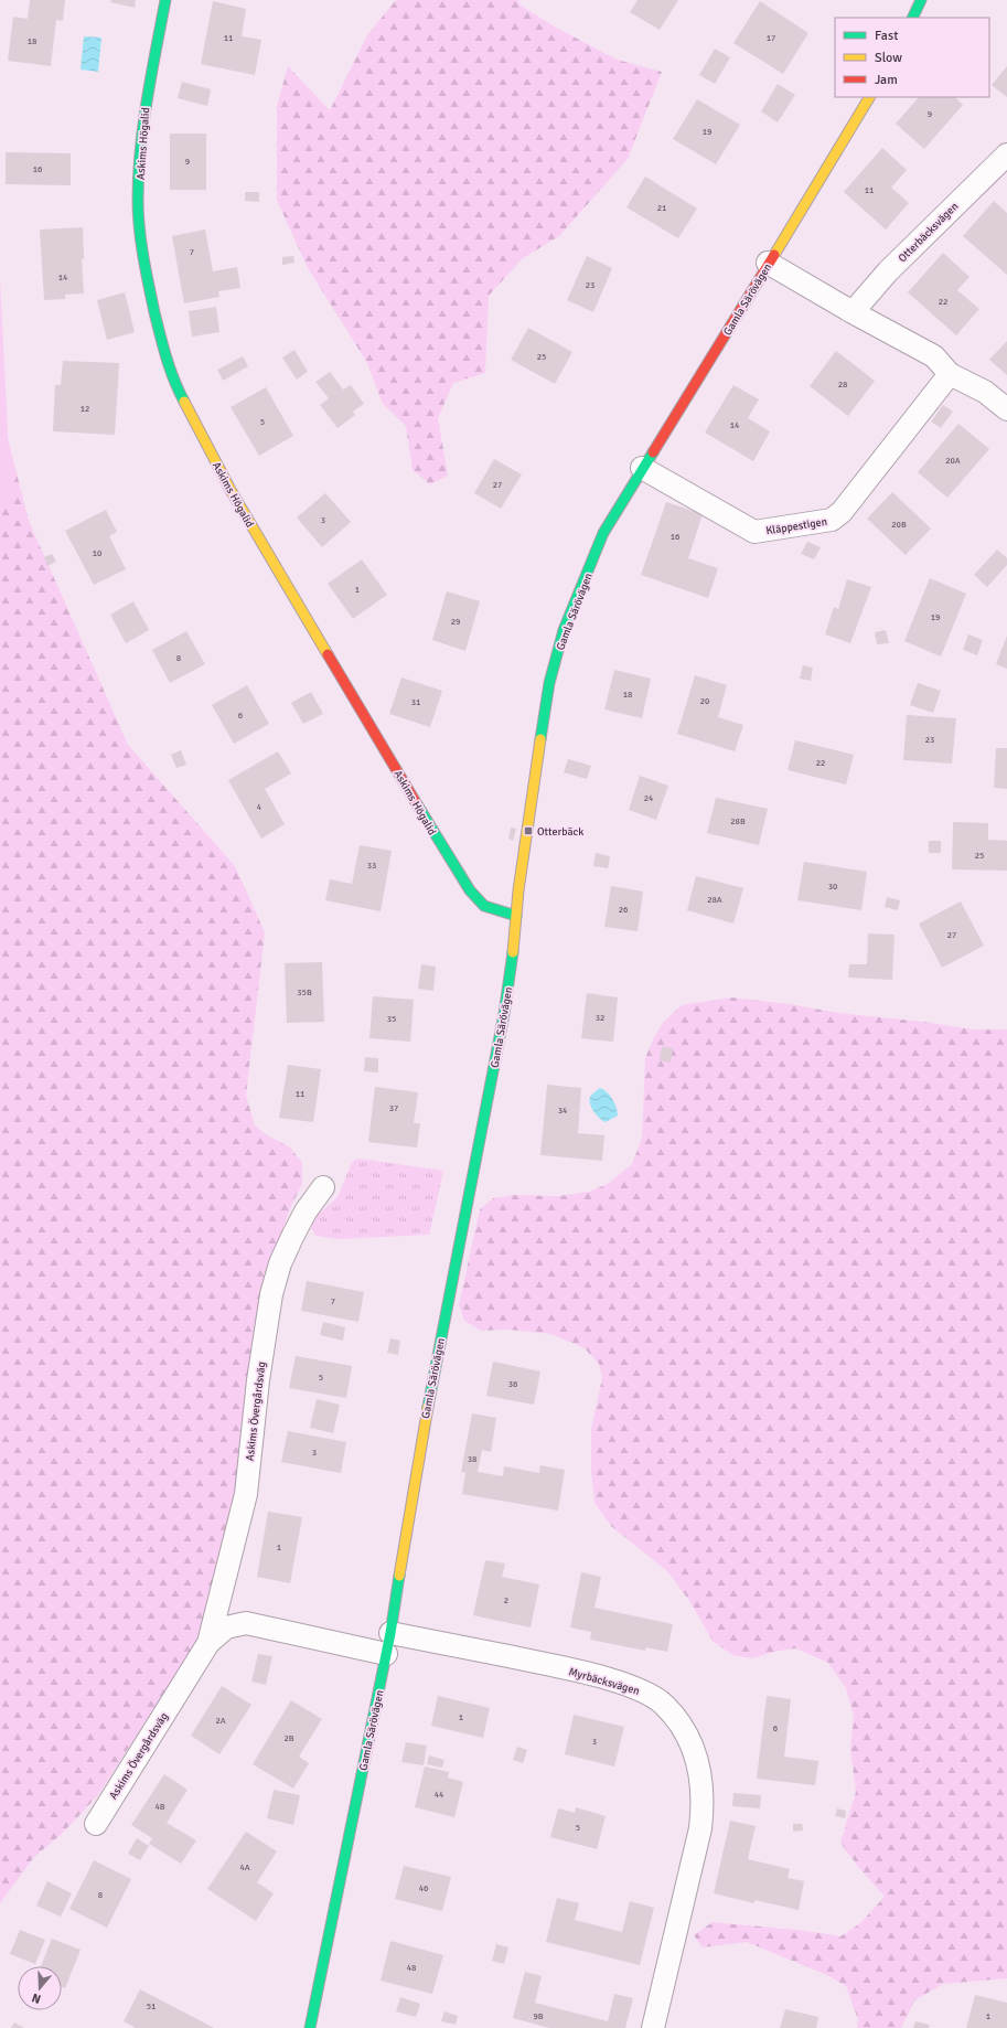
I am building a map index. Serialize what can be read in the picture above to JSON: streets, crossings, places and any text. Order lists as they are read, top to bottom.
{
  "streets": {
    "street": [
      "Askims Högalid",
      "Otterbäcksvägen",
      "Gamla Särövägen",
      "Kläppestigen",
      "Askims Övergårdsväg",
      "Myrbäcksvägen"
    ]
  },
  "crossings": [
    ["Askims Högalid", "Gamla Särövägen"],
    ["Gamla Särövägen", "Kläppestigen"],
    ["Gamla Särövägen", "Askims Övergårdsväg"],
    ["Gamla Särövägen", "Myrbäcksvägen"]
  ],
  "places": {
    "transit": ["Otterbäck"]
  },
  "house_numbers": [
    "11",
    "17",
    "18",
    "9",
    "19",
    "9",
    "16",
    "11",
    "21",
    "7",
    "14",
    "23",
    "22",
    "25",
    "28",
    "12",
    "5",
    "14",
    "20A",
    "27",
    "3",
    "20B",
    "16",
    "10",
    "1",
    "19",
    "29",
    "8",
    "18",
    "20",
    "31",
    "6",
    "23",
    "22",
    "24",
    "4",
    "28B",
    "25",
    "33",
    "30",
    "28A",
    "26",
    "27",
    "35B",
    "32",
    "35",
    "11",
    "37",
    "34",
    "7",
    "5",
    "36",
    "3",
    "38",
    "1",
    "2",
    "1",
    "2A",
    "6",
    "2B",
    "3",
    "44",
    "4B",
    "5",
    "4A",
    "46",
    "8",
    "48",
    "51",
    "9B",
    "1"
  ],
  "legend": ["Fast", "Slow", "Jam"],
  "north": "bottom"
}
